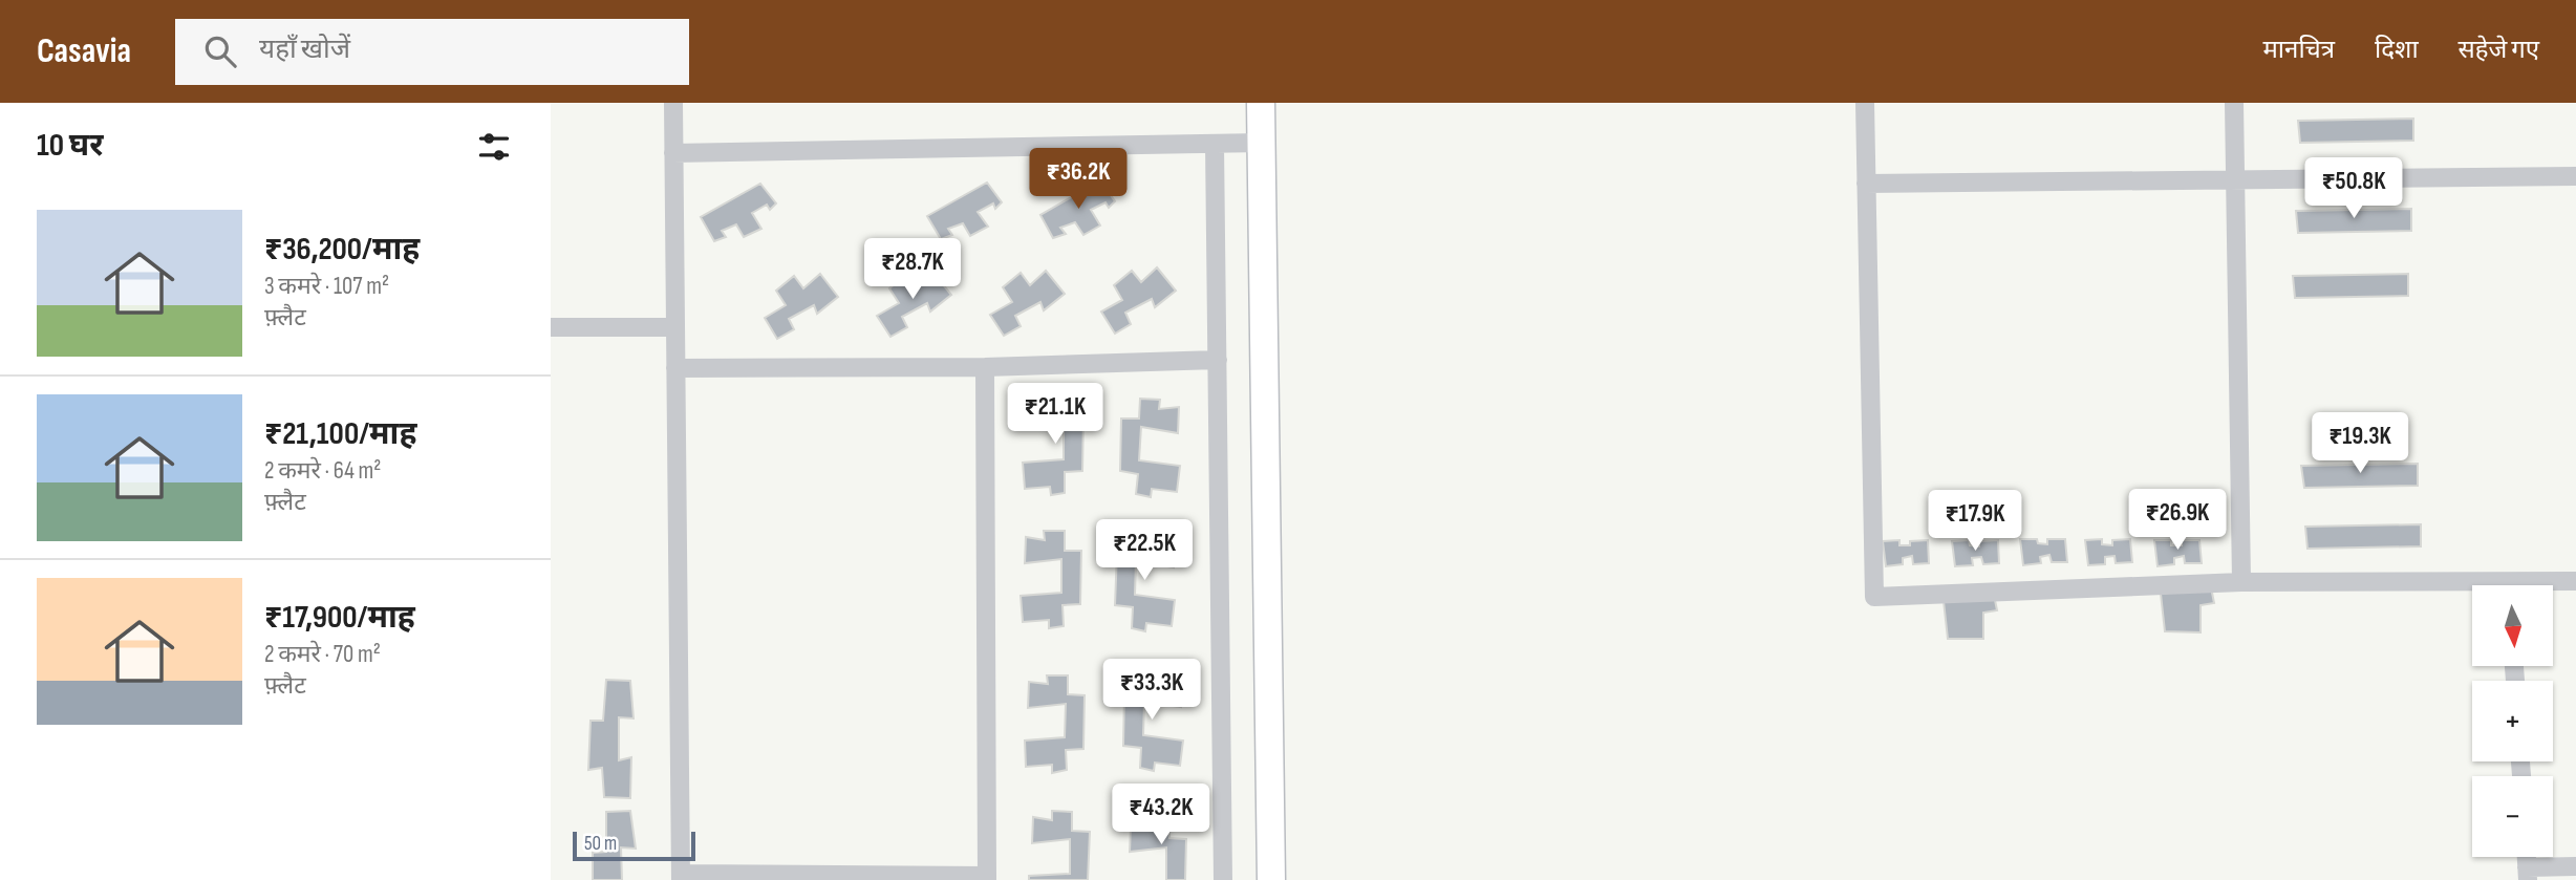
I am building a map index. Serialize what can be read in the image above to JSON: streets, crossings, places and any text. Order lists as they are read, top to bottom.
{
  "scale_bar": "50 m",
  "north": "bottom",
  "page": {
    "header": "Casavia",
    "search": "यहाँ खोजें",
    "nav": ["मानचित्र", "दिशा", "सहेजे गए"],
    "heading": "10 घर",
    "price": [
      "₹36.2K",
      "₹50.8K",
      "₹28.7K",
      "₹21.1K",
      "₹19.3K",
      "₹26.9K",
      "₹17.9K",
      "₹22.5K",
      "₹33.3K",
      "₹43.2K"
    ],
    "list": [
      {
        "name": "₹36,200/माह",
        "note": "3 कमरे · 107 m² · फ़्लैट"
      },
      {
        "name": "₹21,100/माह",
        "note": "2 कमरे · 64 m² · फ़्लैट"
      },
      {
        "name": "₹17,900/माह",
        "note": "2 कमरे · 70 m² · फ़्लैट"
      }
    ],
    "map_buttons": ["+", "−"],
    "scale": "50 m"
  }
}
